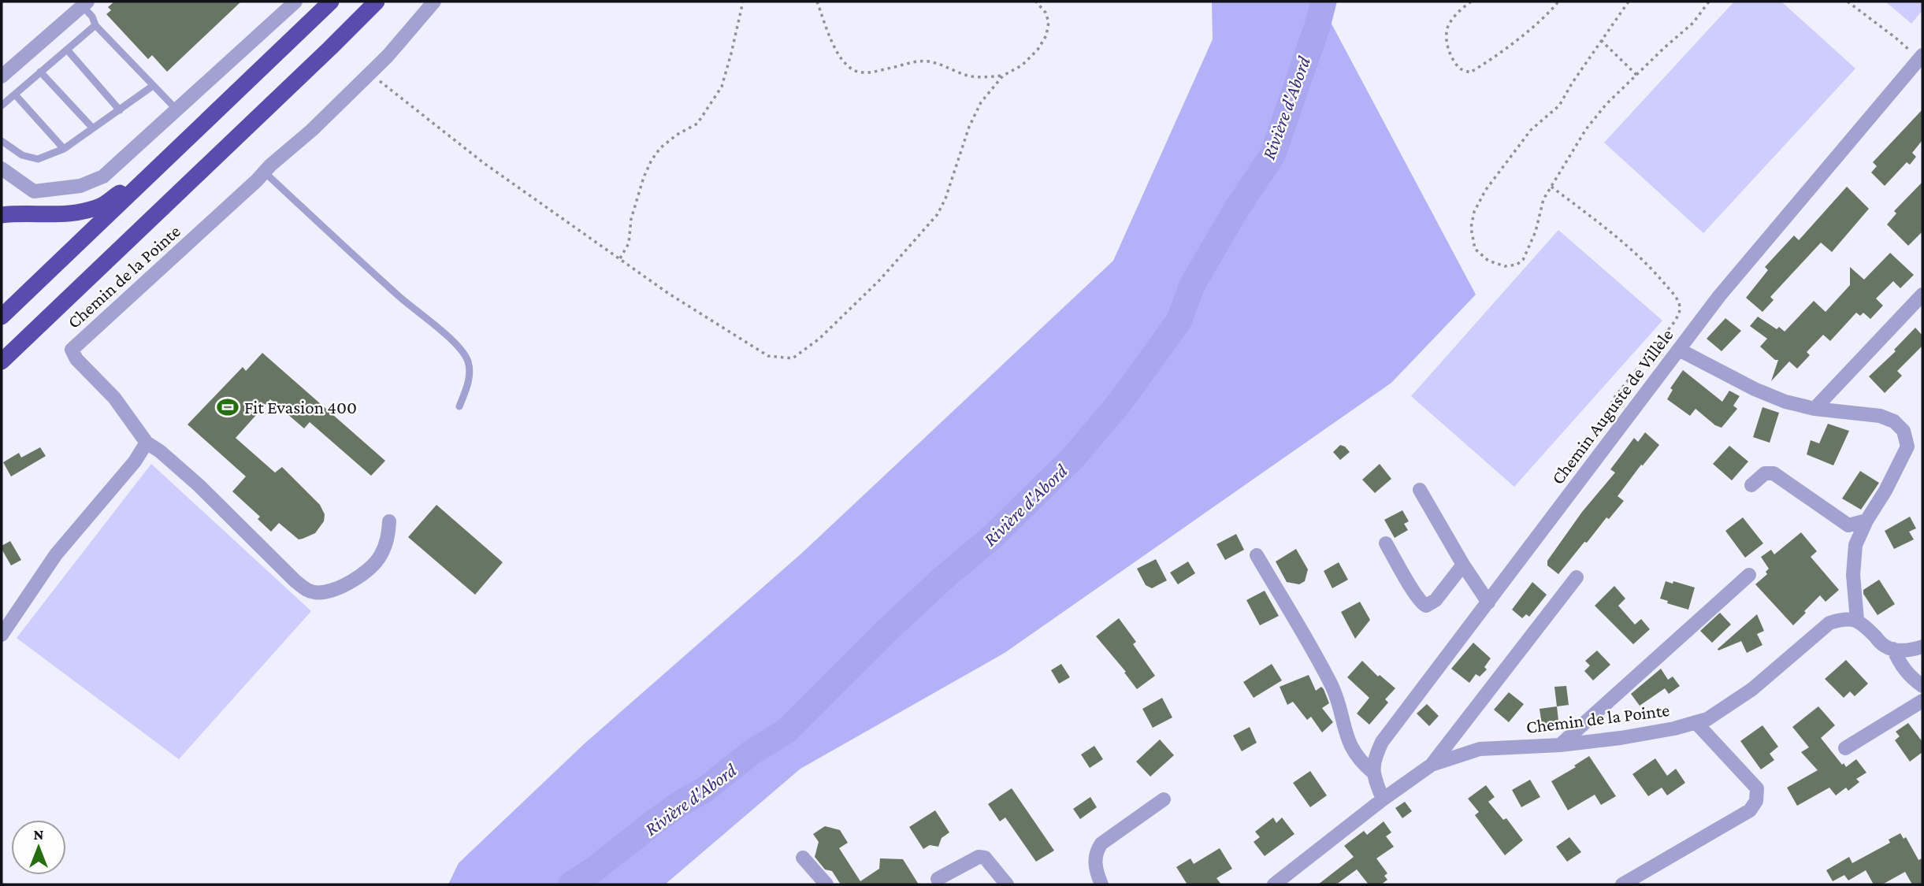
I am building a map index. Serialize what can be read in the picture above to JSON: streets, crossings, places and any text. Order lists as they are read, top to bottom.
{
  "streets": {
    "street": ["Chemin de la Pointe", "Chemin Auguste de Villèle"]
  },
  "water": ["Rivière d'Abord"],
  "places": {
    "sports": ["Fit Evasion 400"]
  },
  "north": "top"
}
